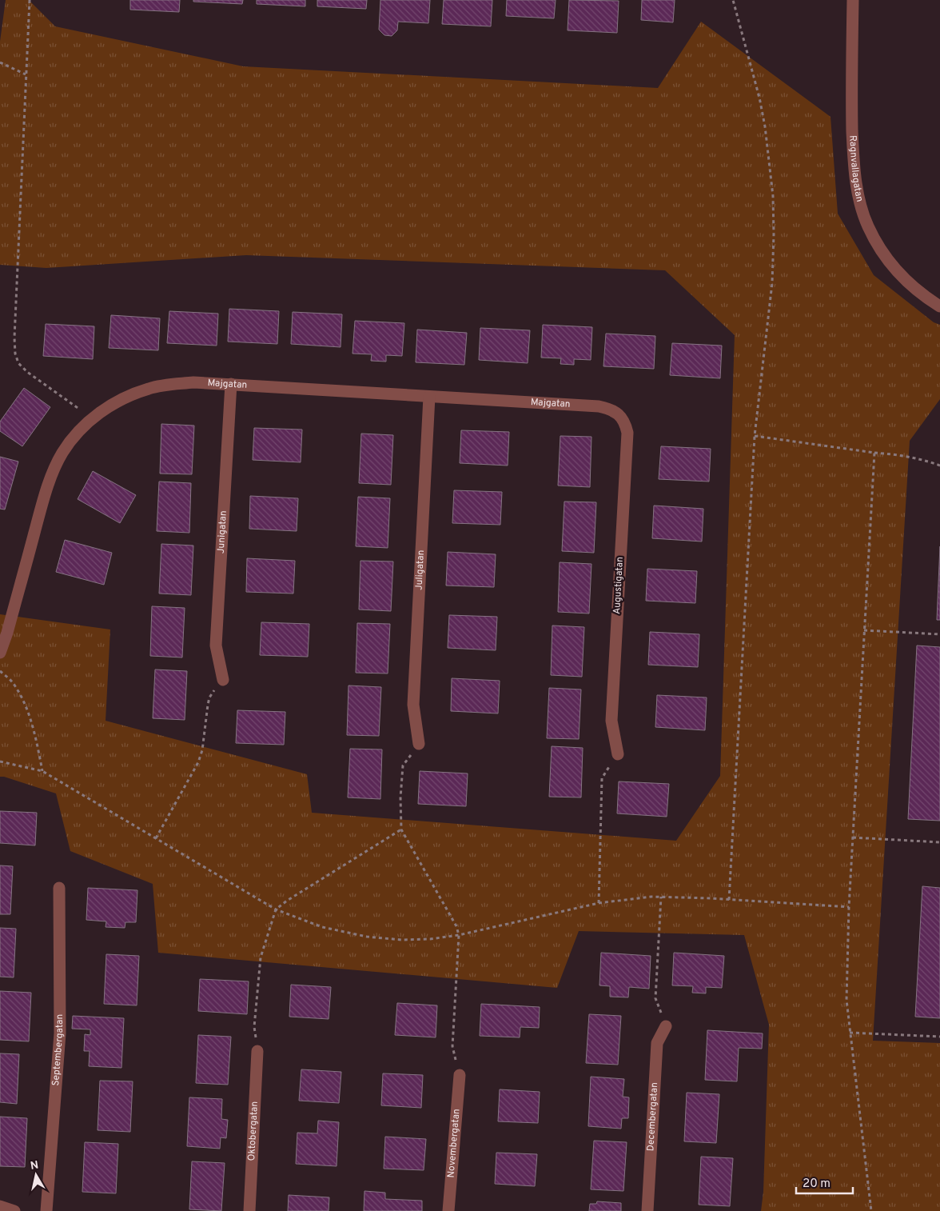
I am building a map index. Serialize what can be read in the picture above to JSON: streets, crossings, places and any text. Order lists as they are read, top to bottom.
{
  "streets": {
    "street": [
      "Ragnvallagatan",
      "Majgatan",
      "Junigatan",
      "Juligatan",
      "Augustigatan",
      "Septembergatan",
      "Decembergatan",
      "Oktobergatan",
      "Novembergatan"
    ]
  },
  "crossings": [
    ["Majgatan", "Junigatan"],
    ["Majgatan", "Juligatan"],
    ["Majgatan", "Augustigatan"]
  ],
  "scale_bar": "20 m",
  "north": "top"
}
